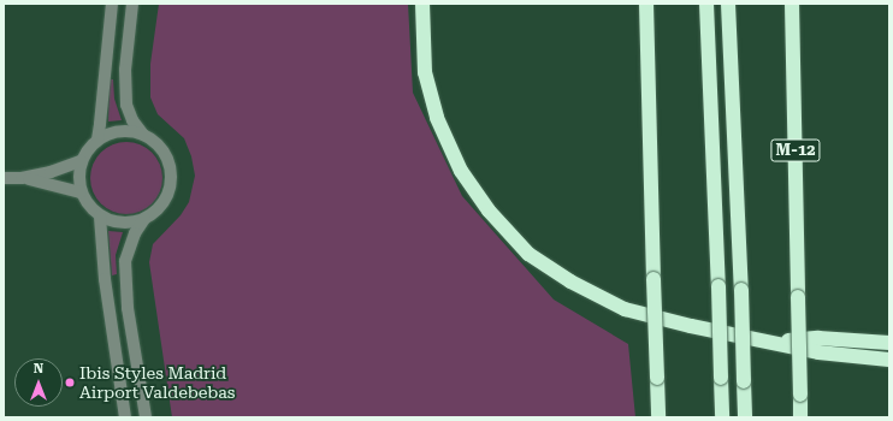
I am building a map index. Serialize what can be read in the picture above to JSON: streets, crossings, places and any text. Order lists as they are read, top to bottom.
{
  "streets": {
    "highway": ["M-12"]
  },
  "places": ["Ibis Styles Madrid Airport Valdebebas"],
  "north": "top"
}
